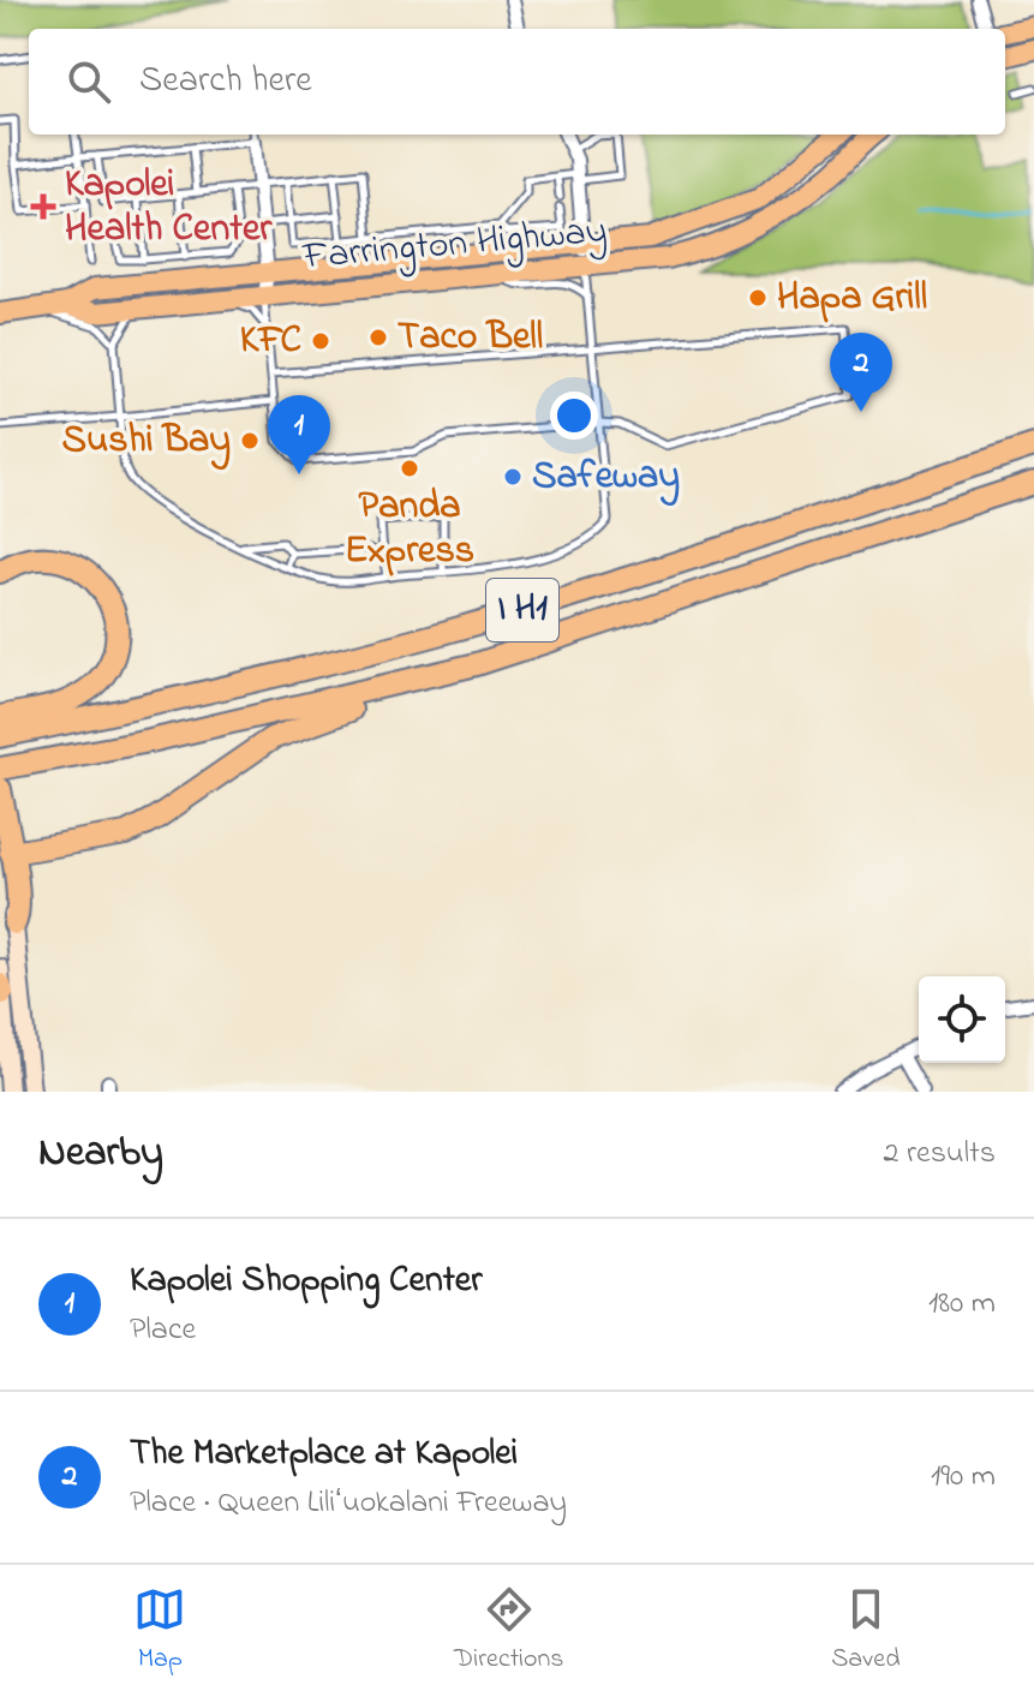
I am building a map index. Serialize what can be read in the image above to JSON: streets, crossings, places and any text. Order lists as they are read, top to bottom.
{
  "streets": {
    "highway": ["I H1"],
    "main road": ["Farrington Highway"]
  },
  "places": {
    "health": ["Kapolei Health Center"],
    "other": [
      "Hapa Grill",
      "Taco Bell",
      "KFC",
      "Sushi Bay",
      "Panda Express",
      "Safeway"
    ]
  },
  "page": {
    "search": "Search here",
    "pins": ["2", "1"],
    "heading": ["Nearby", "2 results"],
    "list": [
      {
        "mark": "1",
        "name": "Kapolei Shopping Center",
        "note": "Place",
        "value": "180 m"
      },
      {
        "mark": "2",
        "name": "The Marketplace at Kapolei",
        "note": "Place · Queen Liliʻuokalani Freeway",
        "value": "190 m"
      }
    ],
    "nav": ["Map", "Directions", "Saved"]
  }
}
